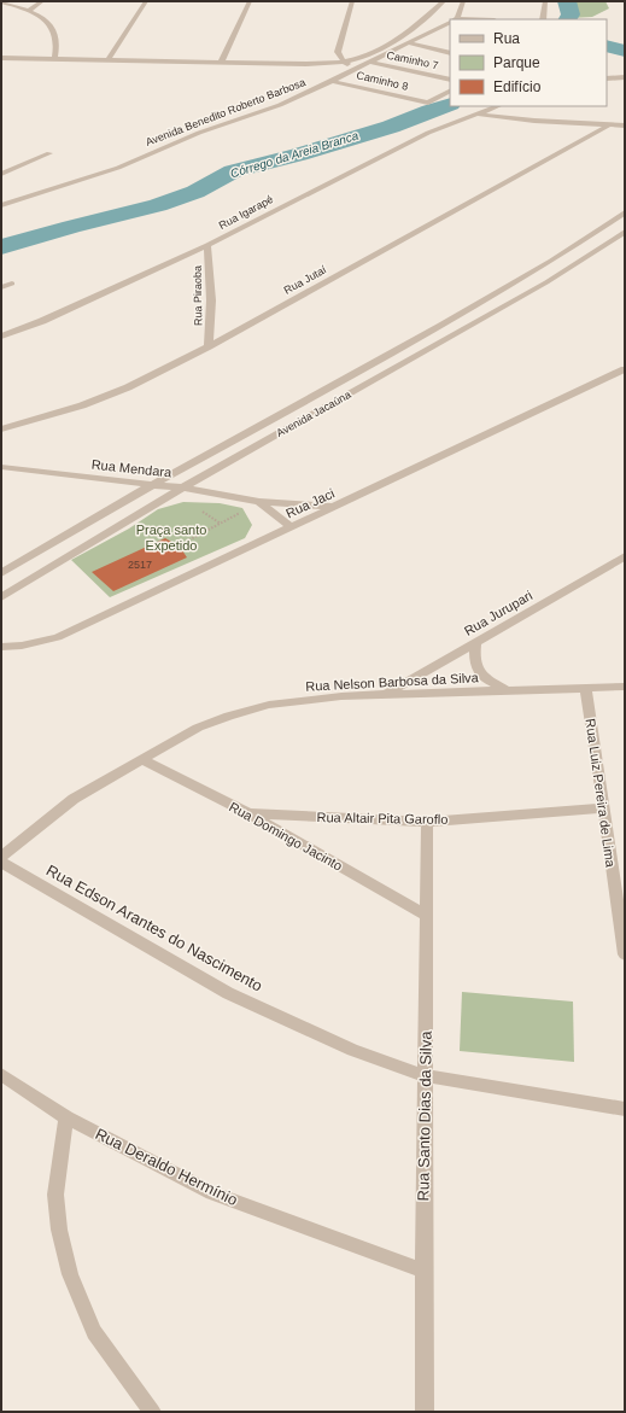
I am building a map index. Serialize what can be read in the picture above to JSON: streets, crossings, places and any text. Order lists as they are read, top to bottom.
{
  "streets": {
    "street": [
      "Caminho 7",
      "Caminho 8",
      "Avenida Benedito Roberto Barbosa",
      "Rua Igarapé",
      "Rua Jutaí",
      "Rua Piraoba",
      "Avenida Jacaúna",
      "Rua Mendara",
      "Rua Jaci",
      "Rua Jurupari",
      "Rua Nelson Barbosa da Silva",
      "Rua Luiz Pereira de Lima",
      "Rua Altair Pita Garoflo",
      "Rua Domingo Jacinto",
      "Rua Edson Arantes do Nascimento",
      "Rua Santo Dias da Silva",
      "Rua Deraldo Hermínio"
    ]
  },
  "crossings": [
    ["Caminho 7", "Avenida Benedito Roberto Barbosa"],
    ["Caminho 8", "Avenida Benedito Roberto Barbosa"],
    ["Rua Igarapé", "Rua Piraoba"],
    ["Rua Jutaí", "Rua Piraoba"],
    ["Avenida Jacaúna", "Rua Mendara"],
    ["Rua Mendara", "Rua Jaci"],
    ["Rua Jurupari", "Rua Nelson Barbosa da Silva"],
    ["Rua Nelson Barbosa da Silva", "Rua Luiz Pereira de Lima"],
    ["Rua Nelson Barbosa da Silva", "Rua Domingo Jacinto"],
    ["Rua Luiz Pereira de Lima", "Rua Altair Pita Garoflo"],
    ["Rua Altair Pita Garoflo", "Rua Domingo Jacinto"],
    ["Rua Altair Pita Garoflo", "Rua Santo Dias da Silva"],
    ["Rua Domingo Jacinto", "Rua Santo Dias da Silva"],
    ["Rua Edson Arantes do Nascimento", "Rua Santo Dias da Silva"],
    ["Rua Santo Dias da Silva", "Rua Deraldo Hermínio"]
  ],
  "water": ["Córrego da Areia Branca"],
  "parks": ["Praça santo Expetido"],
  "house_numbers": ["2517"],
  "legend": ["Rua", "Parque", "Edifício"]
}
